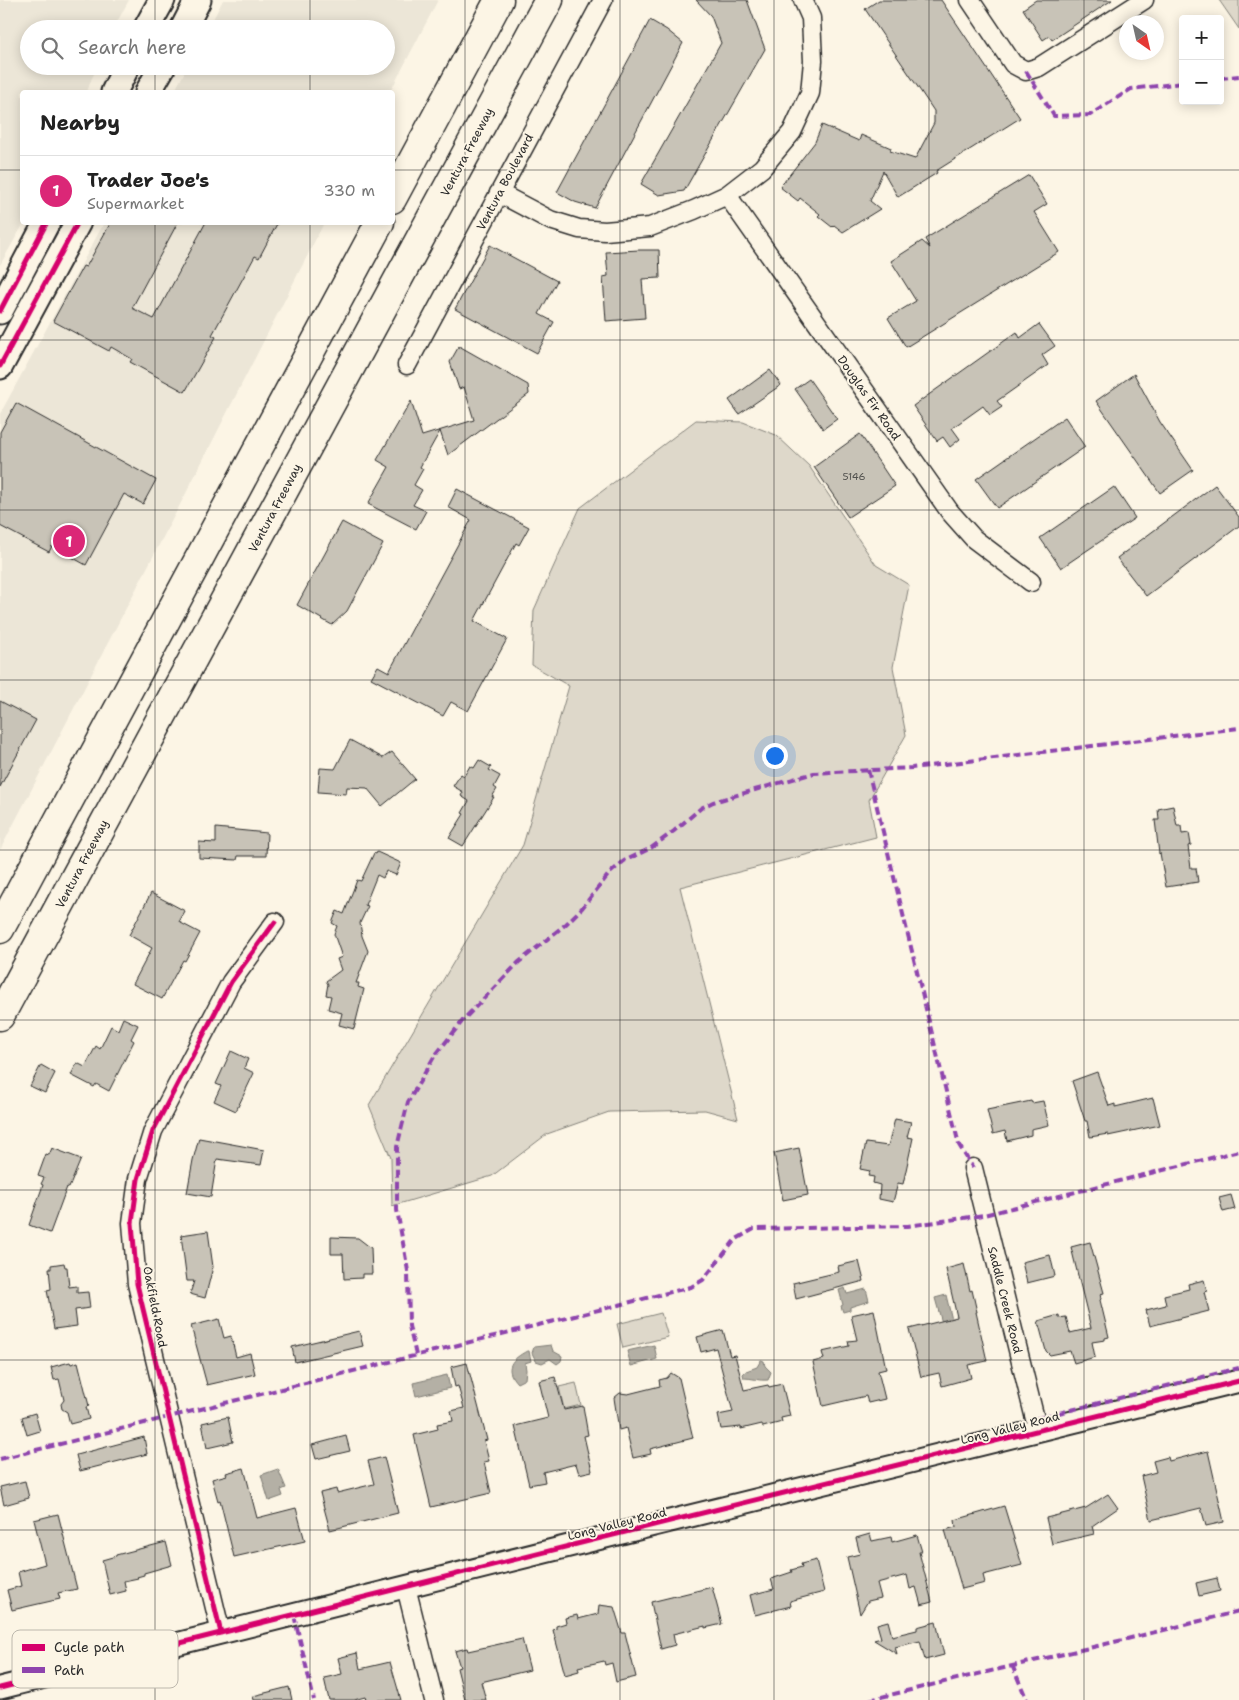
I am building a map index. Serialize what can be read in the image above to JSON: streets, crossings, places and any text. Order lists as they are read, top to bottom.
{
  "streets": {
    "highway": ["Ventura Freeway"],
    "street": [
      "Ventura Boulevard",
      "Douglas Fir Road",
      "Saddle Creek Road",
      "Oakfield Road",
      "Long Valley Road"
    ]
  },
  "crossings": [
    ["Saddle Creek Road", "Long Valley Road"],
    ["Oakfield Road", "Long Valley Road"]
  ],
  "house_numbers": ["5146"],
  "legend": ["Cycle path", "Path"],
  "north": "bottom right",
  "page": {
    "map_buttons": ["+", "−"],
    "search": "Search here",
    "heading": "Nearby",
    "list": [
      {
        "mark": "1",
        "name": "Trader Joe's",
        "note": "Supermarket",
        "value": "330 m"
      }
    ],
    "pins": "1"
  }
}
